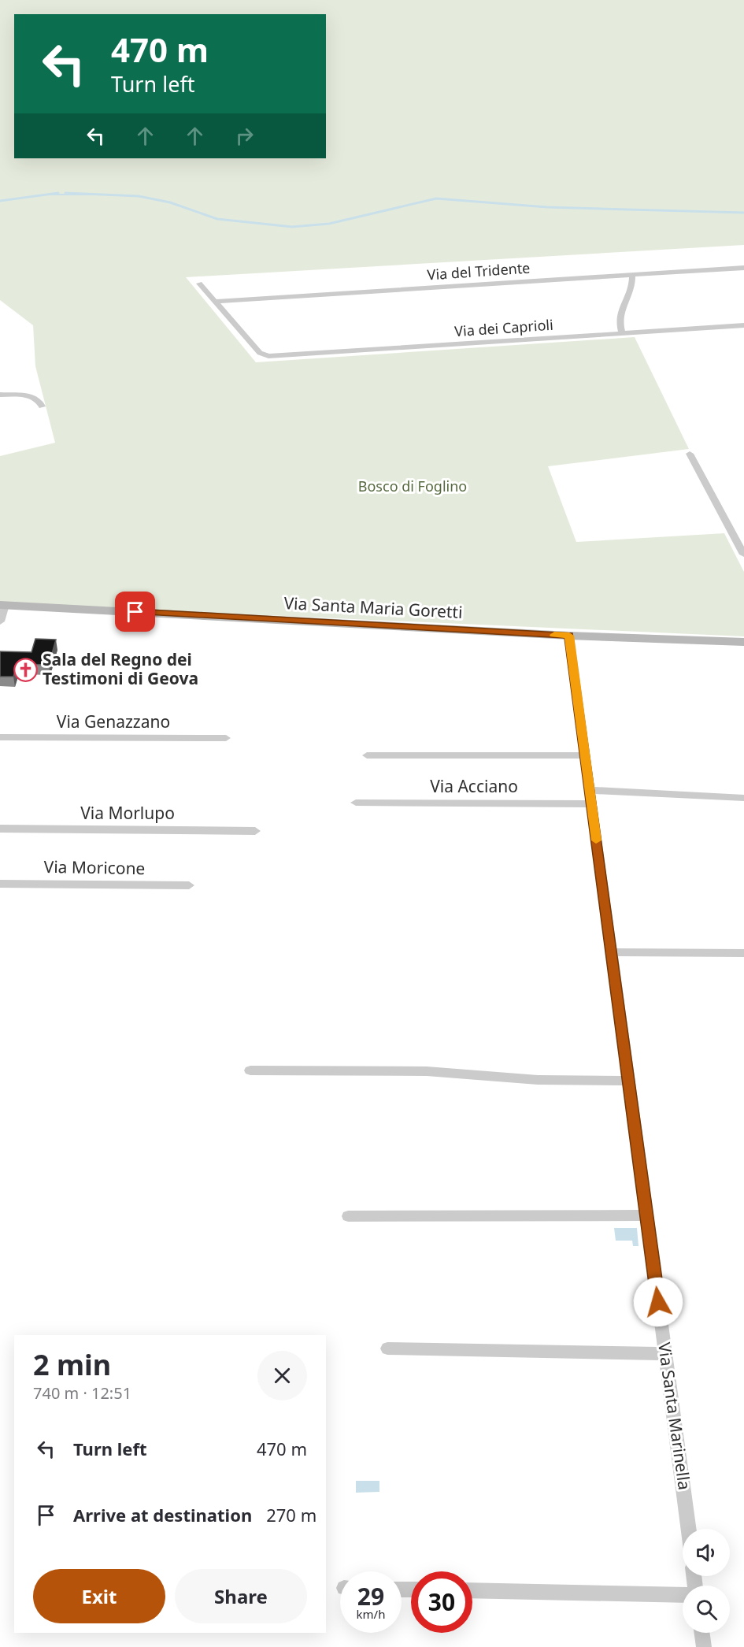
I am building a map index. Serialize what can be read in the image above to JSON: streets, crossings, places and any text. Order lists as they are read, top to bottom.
{
  "streets": {
    "main road": ["Via Santa Maria Goretti"],
    "street": [
      "Via del Tridente",
      "Via dei Caprioli",
      "Via Genazzano",
      "Via Acciano",
      "Via Morlupo",
      "Via Moricone",
      "Via Santa Marinella"
    ]
  },
  "crossings": [
    ["Via del Tridente", "Via dei Caprioli"],
    ["Via Santa Maria Goretti", "Via Santa Marinella"],
    ["Via Acciano", "Via Santa Marinella"]
  ],
  "parks": ["Bosco di Foglino"],
  "places": {
    "church": ["Sala del Regno dei Testimoni di Geova"]
  },
  "page": {
    "turn": ["470 m", "Turn left"],
    "heading": ["2 min", "740 m · 12:51"],
    "list": [
      {
        "name": "Turn left",
        "value": "470 m"
      },
      {
        "name": "Arrive at destination",
        "value": "270 m"
      }
    ],
    "buttons": ["Exit", "Share"],
    "speed": "29 km/h",
    "limit": "30"
  }
}
